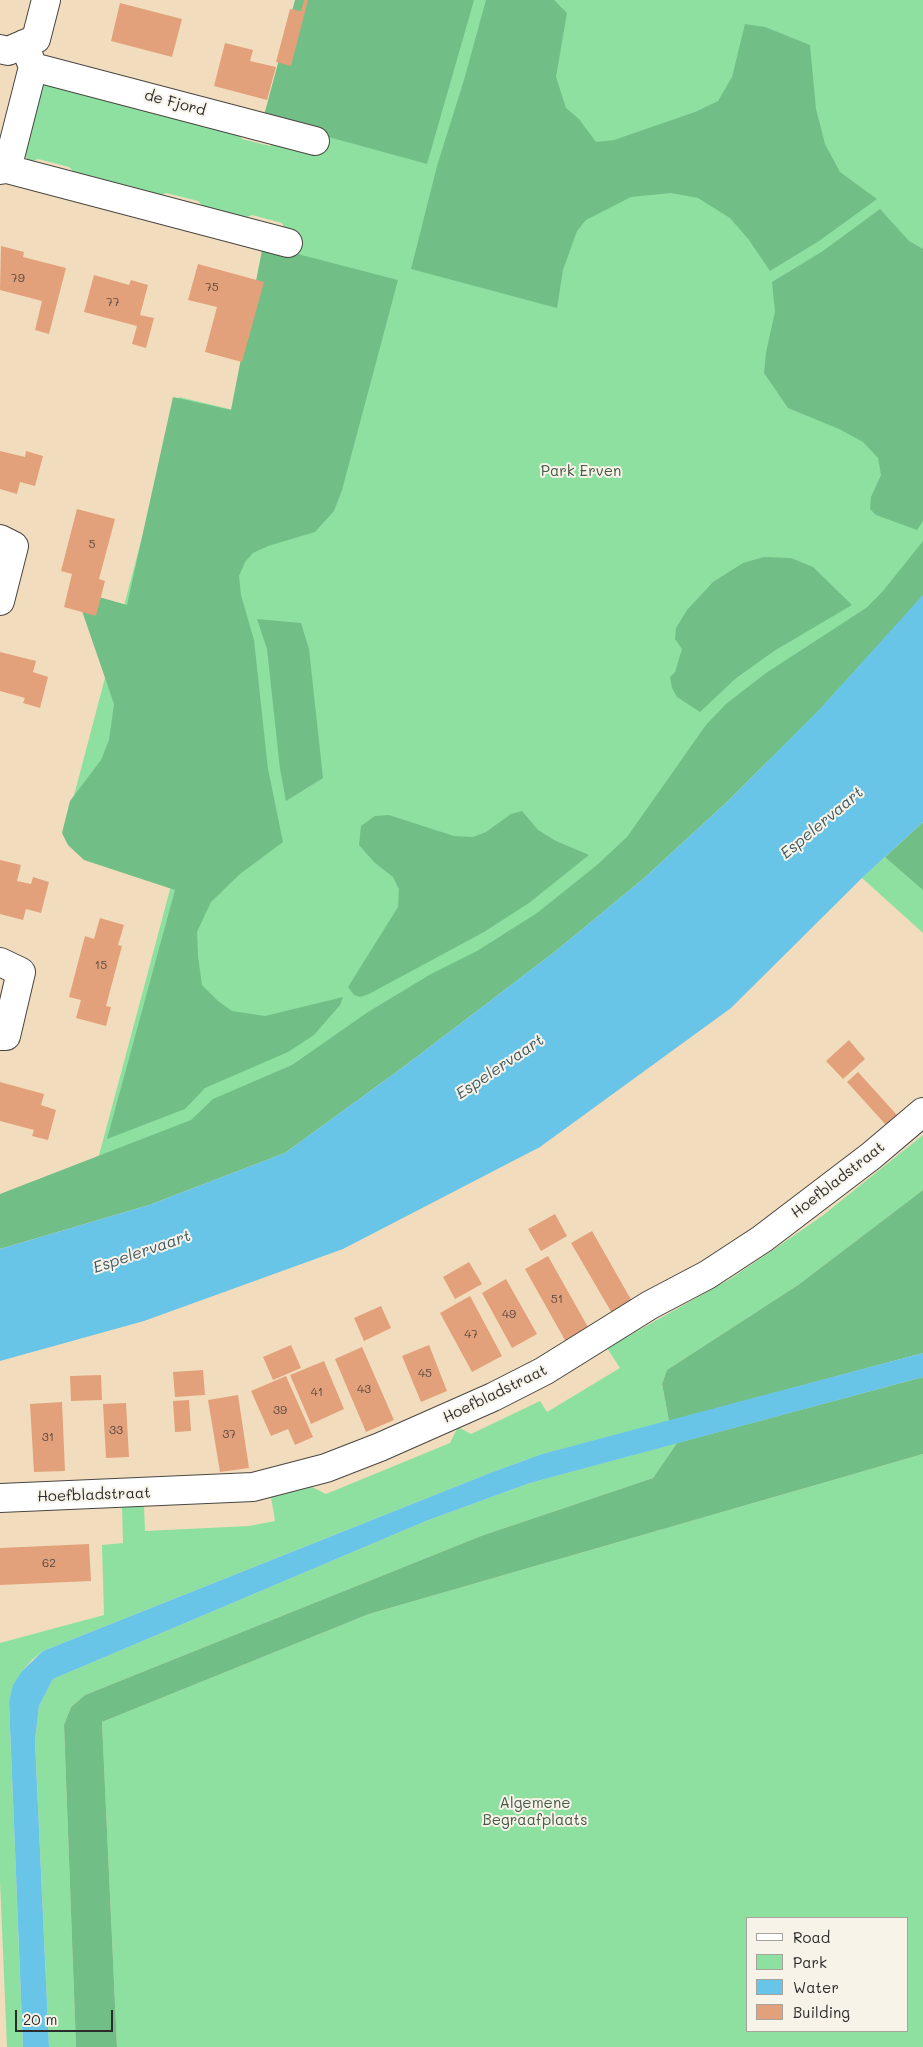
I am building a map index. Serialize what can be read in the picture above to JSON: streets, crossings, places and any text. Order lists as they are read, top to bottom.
{
  "streets": {
    "street": ["de Fjord", "Hoefbladstraat"]
  },
  "water": ["Espelervaart"],
  "parks": ["Park Erven", "Algemene Begraafplaats"],
  "house_numbers": [
    "79",
    "75",
    "77",
    "5",
    "15",
    "51",
    "49",
    "47",
    "45",
    "43",
    "41",
    "39",
    "33",
    "37",
    "31",
    "62"
  ],
  "legend": [
    "Road",
    "Park",
    "Water",
    "Building"
  ],
  "scale_bar": "20 m"
}
